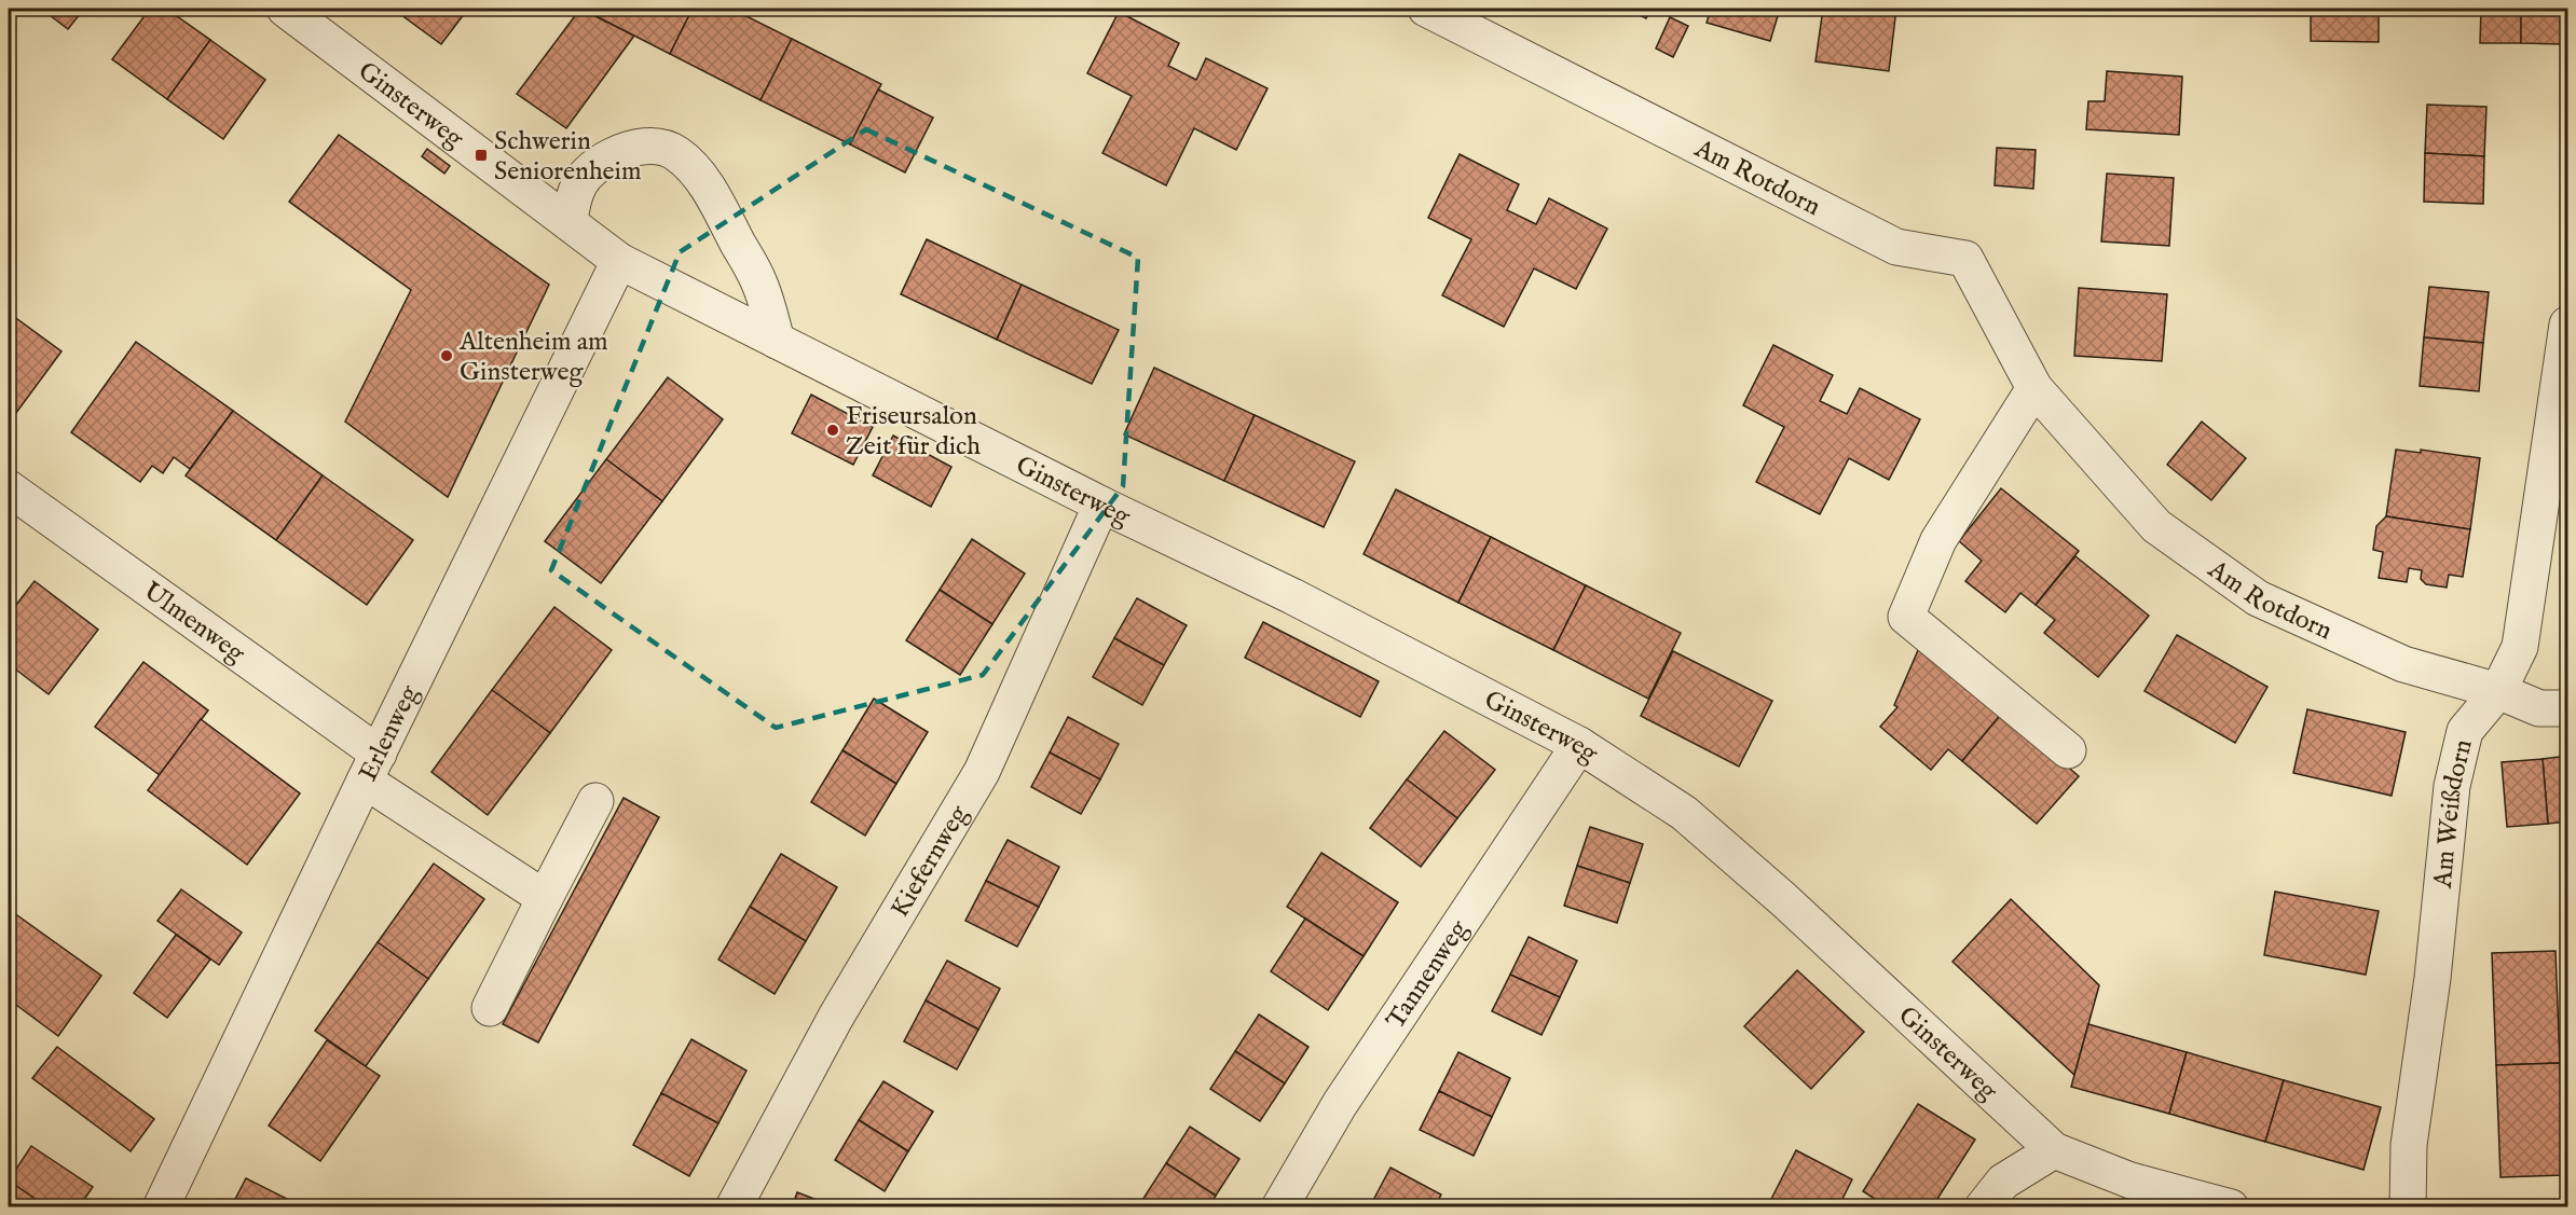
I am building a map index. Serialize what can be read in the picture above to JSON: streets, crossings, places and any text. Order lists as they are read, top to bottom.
{
  "streets": {
    "street": [
      "Ginsterweg",
      "Am Rotdorn",
      "Ulmenweg",
      "Erlenweg",
      "Am Weißdorn",
      "Kiefernweg",
      "Tannenweg"
    ]
  },
  "crossings": [
    ["Ginsterweg", "Erlenweg"],
    ["Ginsterweg", "Kiefernweg"],
    ["Ginsterweg", "Tannenweg"],
    ["Am Rotdorn", "Am Weißdorn"],
    ["Ulmenweg", "Erlenweg"]
  ],
  "places": {
    "transit": ["Schwerin Seniorenheim"],
    "other": ["Altenheim am Ginsterweg", "Friseursalon Zeit für dich"]
  }
}
